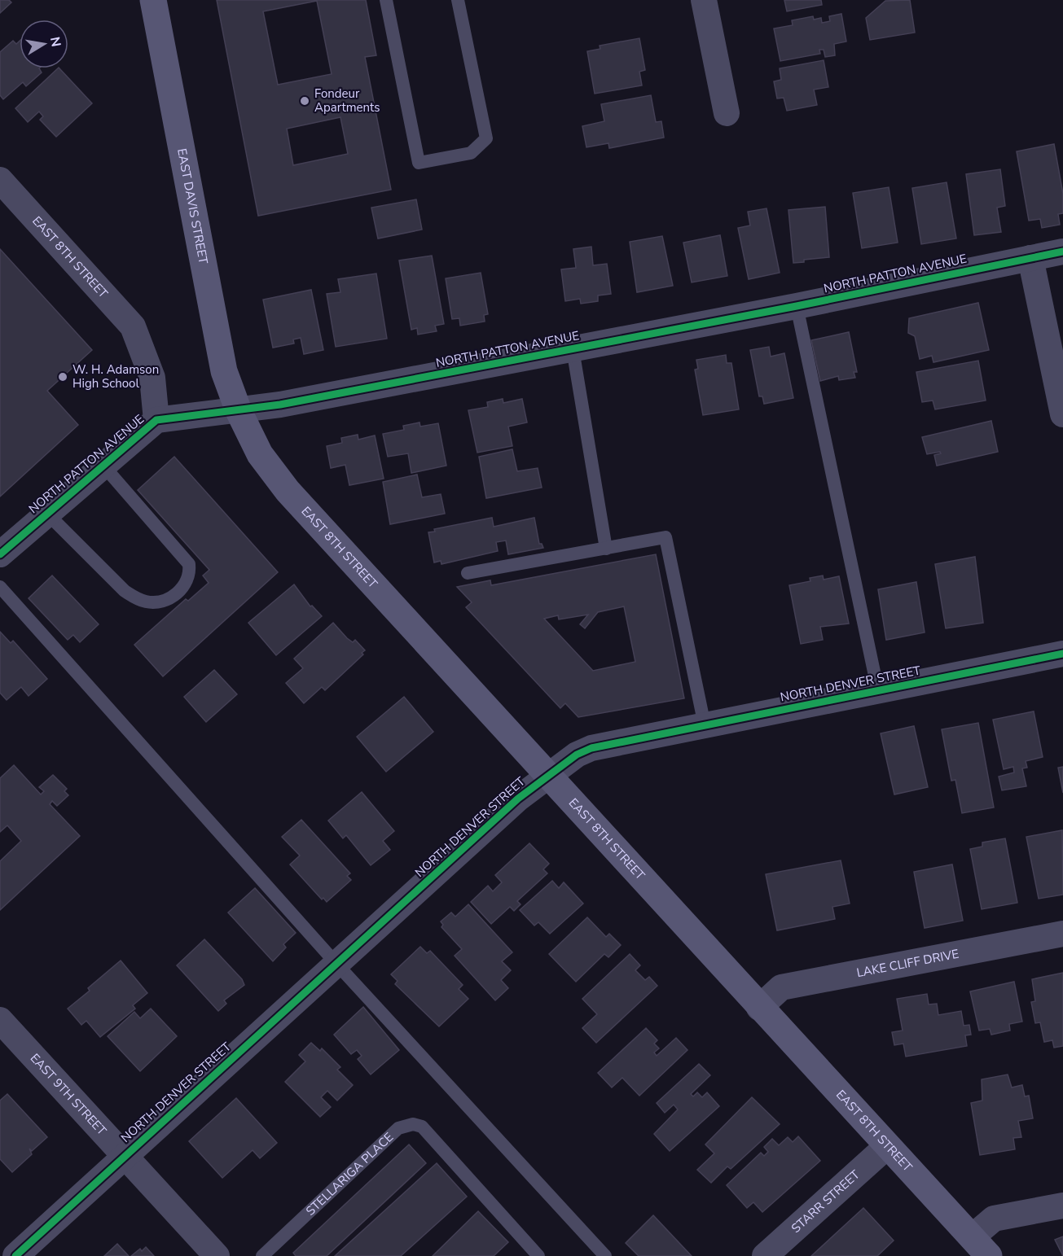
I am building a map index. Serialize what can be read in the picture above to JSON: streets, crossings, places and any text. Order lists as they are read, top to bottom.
{
  "streets": {
    "main road": ["EAST DAVIS STREET", "EAST 8TH STREET"],
    "street": [
      "NORTH PATTON AVENUE",
      "NORTH DENVER STREET",
      "LAKE CLIFF DRIVE",
      "EAST 9TH STREET",
      "STARR STREET"
    ],
    "lane": ["STELLARIGA PLACE"]
  },
  "crossings": [
    ["EAST DAVIS STREET", "EAST 8TH STREET"],
    ["EAST DAVIS STREET", "NORTH PATTON AVENUE"],
    ["EAST 8TH STREET", "NORTH PATTON AVENUE"],
    ["EAST 8TH STREET", "NORTH DENVER STREET"],
    ["EAST 8TH STREET", "LAKE CLIFF DRIVE"],
    ["EAST 8TH STREET", "STARR STREET"],
    ["NORTH DENVER STREET", "EAST 9TH STREET"]
  ],
  "places": ["Fondeur Apartments", "W. H. Adamson High School"],
  "north": "right"
}
